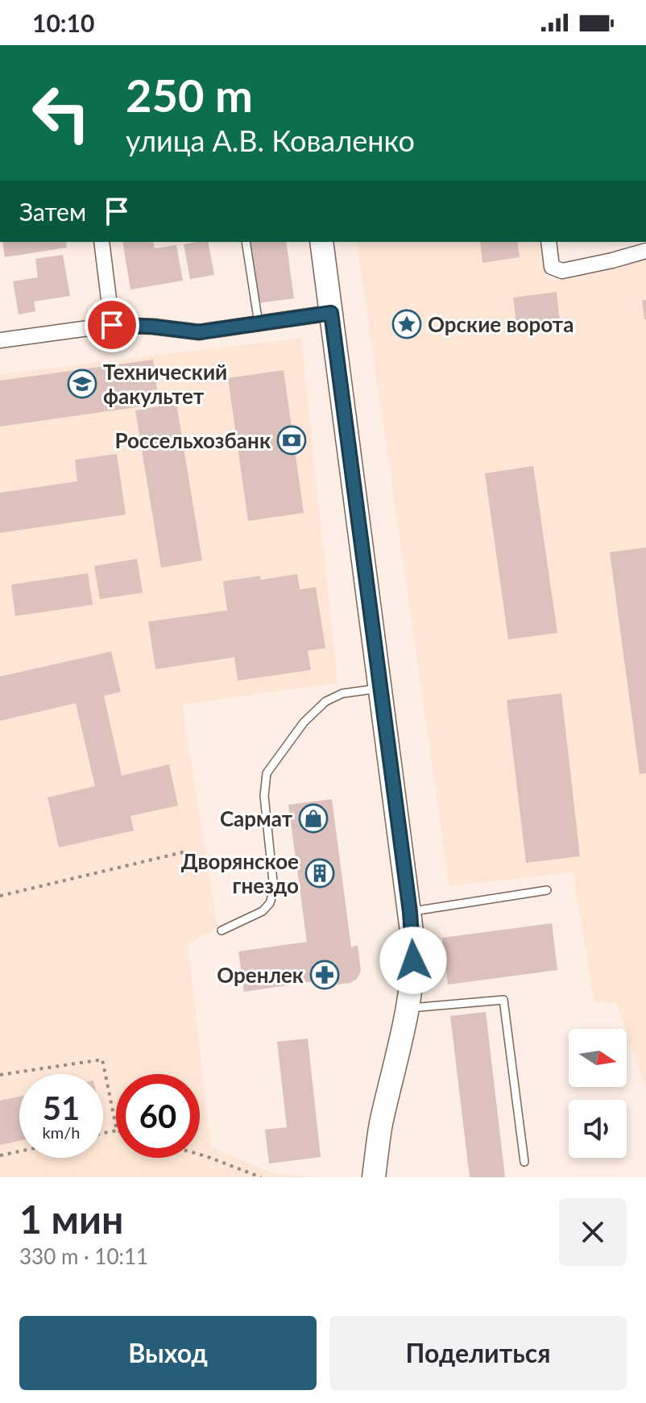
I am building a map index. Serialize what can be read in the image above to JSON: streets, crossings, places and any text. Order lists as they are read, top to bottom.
{
  "places": {
    "place": ["Орские ворота"],
    "school or university": ["Технический факультет"],
    "bank": ["Россельхозбанк"],
    "shop": ["Сармат"],
    "building": ["Дворянское гнездо"],
    "pharmacy": ["Оренлек"]
  },
  "north": "right",
  "page": {
    "status": "10:10",
    "turn": ["250 m", "улица А.В. Коваленко"],
    "then": "Затем",
    "speed": "51 km/h",
    "limit": "60",
    "heading": ["1 мин", "330 m · 10:11"],
    "buttons": ["Выход", "Поделиться"]
  }
}
